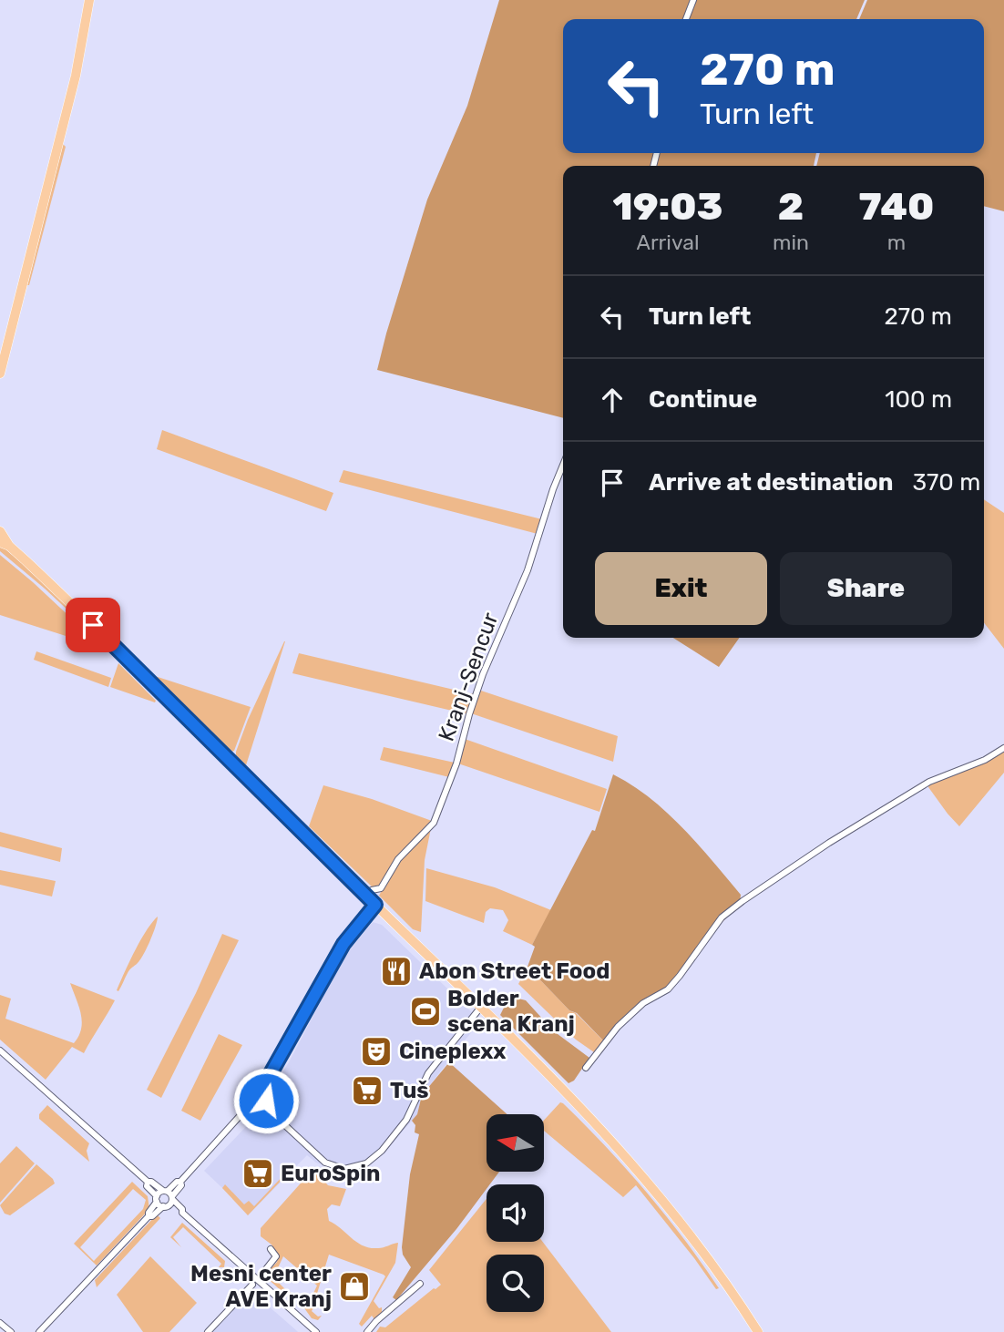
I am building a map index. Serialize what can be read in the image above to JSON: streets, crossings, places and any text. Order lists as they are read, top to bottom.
{
  "streets": {
    "street": ["Kranj-Sencur"]
  },
  "places": {
    "restaurant": ["Abon Street Food"],
    "sports": ["Bolder scena Kranj"],
    "theatre": ["Cineplexx"],
    "supermarket": ["Tuš", "EuroSpin"],
    "shop": ["Mesni center AVE Kranj"]
  },
  "north": "left",
  "page": {
    "turn": ["270 m", "Turn left"],
    "eta": [
      "19:03",
      "Arrival",
      "2",
      "min",
      "740",
      "m"
    ],
    "list": [
      {
        "name": "Turn left",
        "value": "270 m"
      },
      {
        "name": "Continue",
        "value": "100 m"
      },
      {
        "name": "Arrive at destination",
        "value": "370 m"
      }
    ],
    "buttons": ["Exit", "Share"]
  }
}
